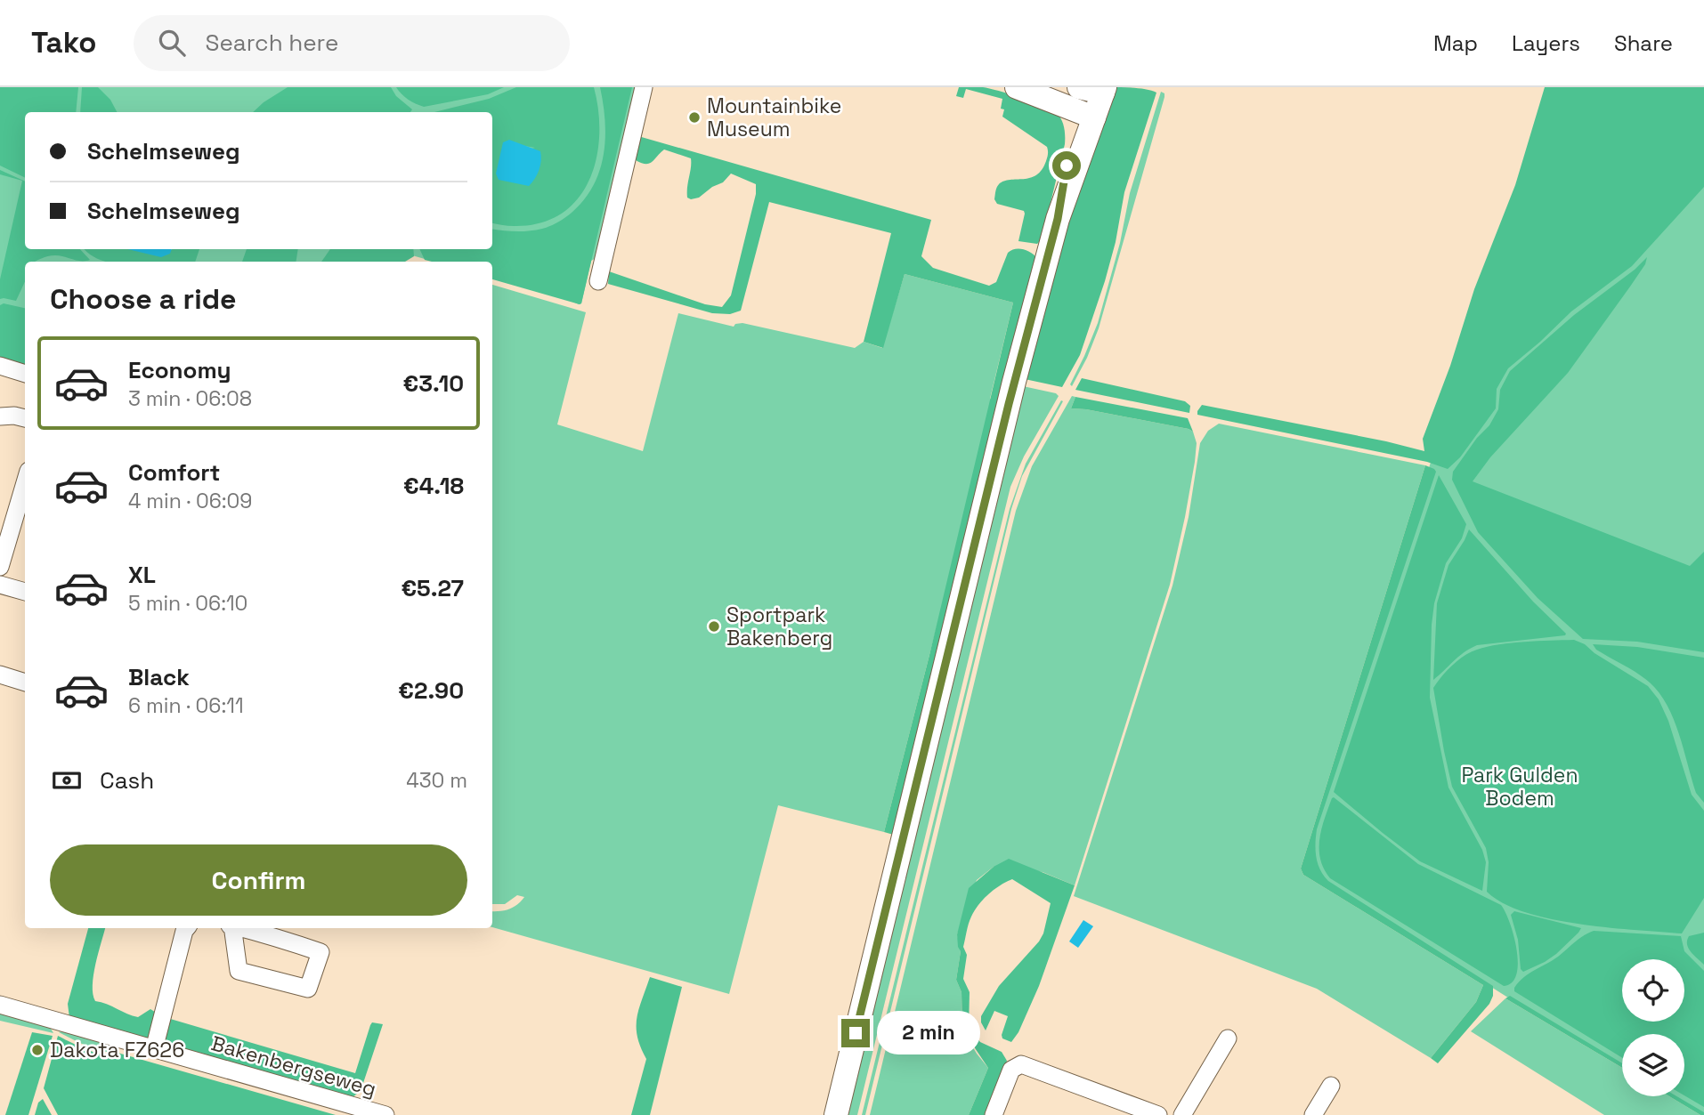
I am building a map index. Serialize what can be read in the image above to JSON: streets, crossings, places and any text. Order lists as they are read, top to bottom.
{
  "streets": {
    "street": ["Bakenbergseweg"]
  },
  "parks": ["Park Gulden Bodem"],
  "places": ["Mountainbike Museum", "Sportpark Bakenberg", "Dakota FZ626"],
  "page": {
    "header": "Tako",
    "search": "Search here",
    "nav": ["Map", "Layers", "Share"],
    "banner": ["Schelmseweg", "Schelmseweg"],
    "heading": "Choose a ride",
    "list": [
      {
        "name": "Economy",
        "note": "3 min · 06:08",
        "value": "€3.10"
      },
      {
        "name": "Comfort",
        "note": "4 min · 06:09",
        "value": "€4.18"
      },
      {
        "name": "XL",
        "note": "5 min · 06:10",
        "value": "€5.27"
      },
      {
        "name": "Black",
        "note": "6 min · 06:11",
        "value": "€2.90"
      }
    ],
    "pay": ["Cash", "430 m"],
    "buttons": "Confirm",
    "bubble": "2 min"
  }
}
